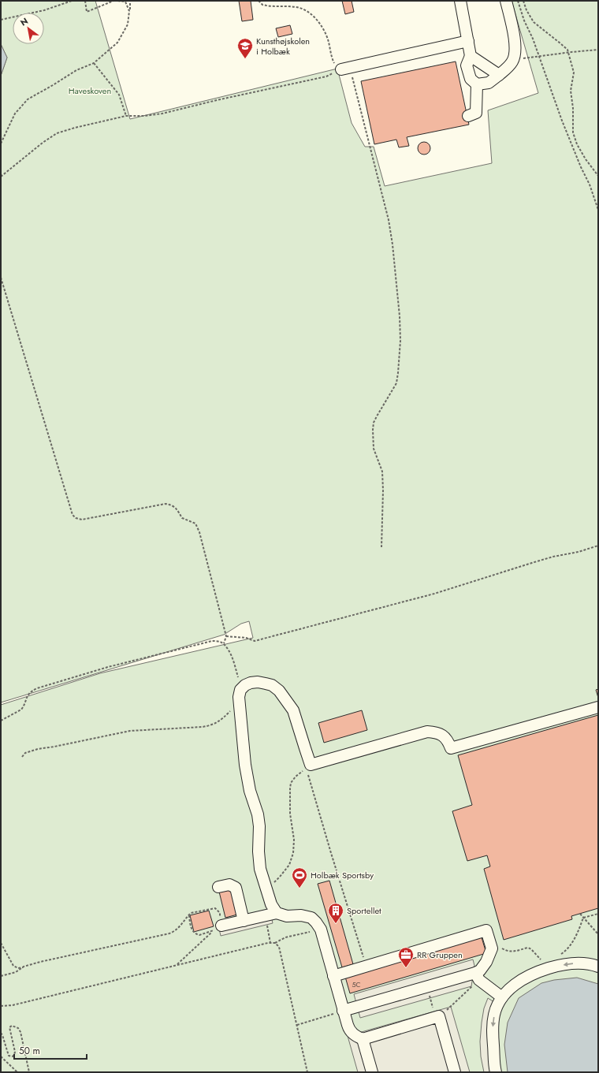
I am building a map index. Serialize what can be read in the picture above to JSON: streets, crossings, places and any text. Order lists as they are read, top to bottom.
{
  "parks": ["Haveskoven"],
  "places": {
    "school or university": ["Kunsthøjskolen i Holbæk"],
    "sports": ["Holbæk Sportsby"],
    "building": ["Sportellet"],
    "office": ["RR Gruppen"]
  },
  "house_numbers": ["5C"],
  "scale_bar": "50 m",
  "north": "top left"
}
